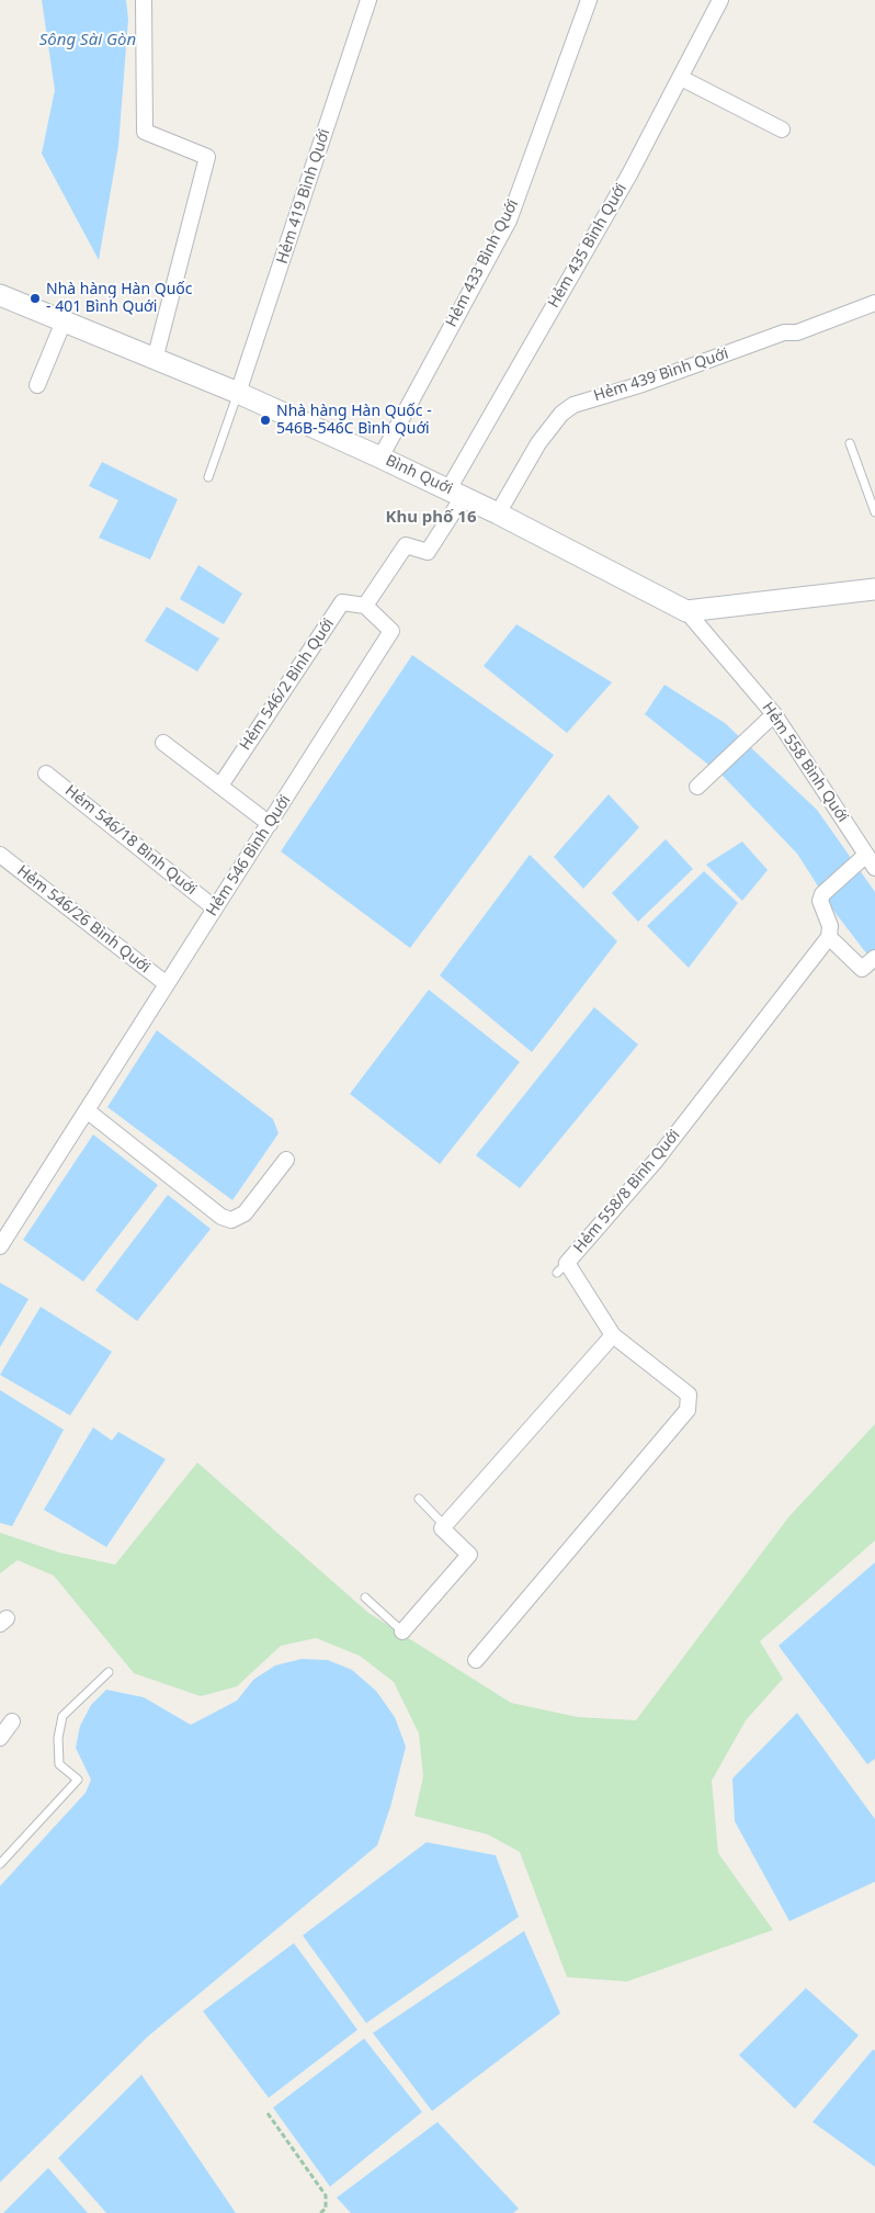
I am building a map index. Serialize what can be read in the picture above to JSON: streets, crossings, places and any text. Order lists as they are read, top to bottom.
{
  "streets": {
    "main road": ["Bình Quới"],
    "street": [
      "Hẻm 419 Bình Quới",
      "Hẻm 435 Bình Quới",
      "Hẻm 433 Bình Quới",
      "Hẻm 439 Bình Quới",
      "Hẻm 546/2 Bình Quới",
      "Hẻm 558 Bình Quới",
      "Hẻm 546/18 Bình Quới",
      "Hẻm 546 Bình Quới",
      "Hẻm 546/26 Bình Quới",
      "Hẻm 558/8 Bình Quới"
    ]
  },
  "crossings": [
    ["Hẻm 419 Bình Quới", "Bình Quới"],
    ["Hẻm 435 Bình Quới", "Bình Quới"],
    ["Hẻm 433 Bình Quới", "Bình Quới"],
    ["Hẻm 439 Bình Quới", "Bình Quới"],
    ["Bình Quới", "Hẻm 558 Bình Quới"],
    ["Hẻm 546/2 Bình Quới", "Hẻm 546 Bình Quới"],
    ["Hẻm 546/18 Bình Quới", "Hẻm 546 Bình Quới"],
    ["Hẻm 546 Bình Quới", "Hẻm 546/26 Bình Quới"]
  ],
  "districts": ["Khu phố 16"],
  "water": ["Sông Sài Gòn"],
  "places": ["Nhà hàng Hàn Quốc - 401 Bình Quới", "Nhà hàng Hàn Quốc - 546B-546C Bình Quới"]
}
